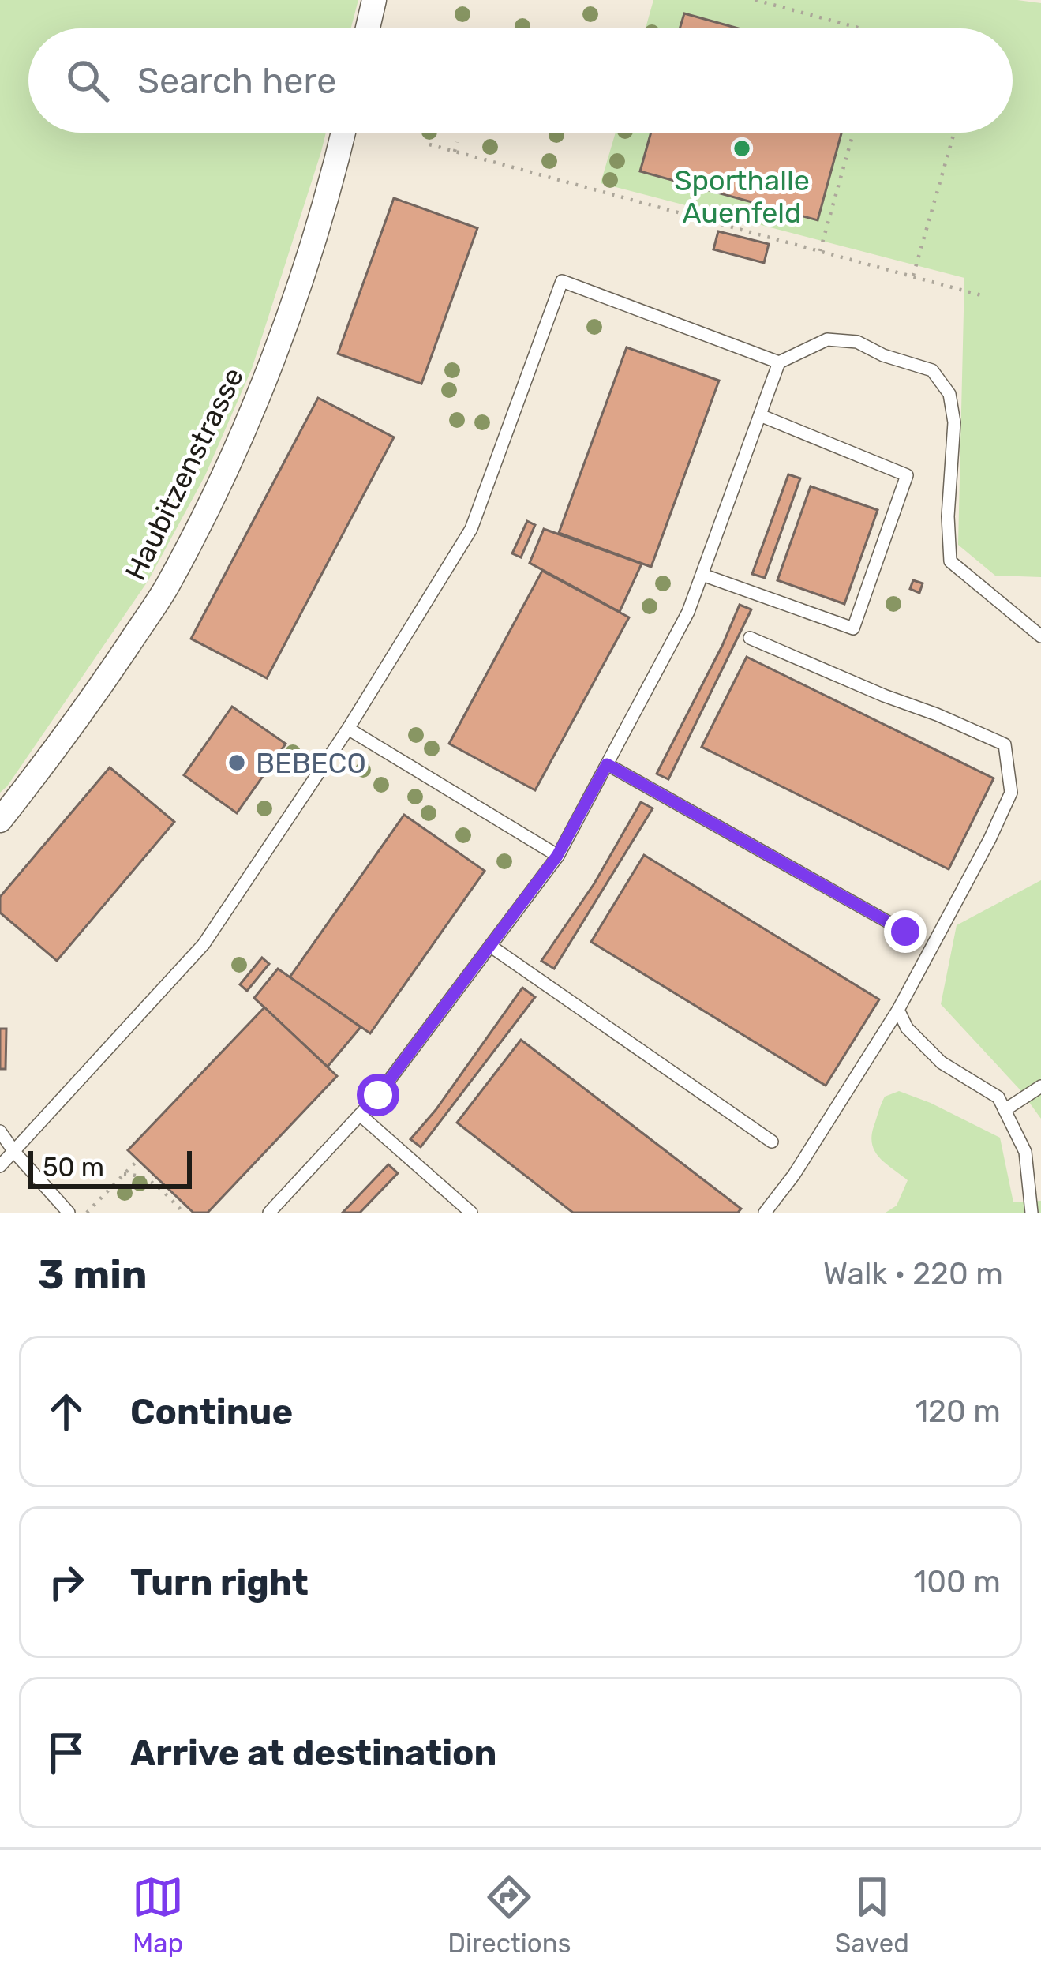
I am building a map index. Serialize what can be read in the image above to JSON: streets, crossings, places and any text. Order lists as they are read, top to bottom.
{
  "streets": {
    "street": ["Haubitzenstrasse"]
  },
  "places": ["Sporthalle Auenfeld", "BEBECO"],
  "scale_bar": "50 m",
  "page": {
    "search": "Search here",
    "scale": "50 m",
    "heading": ["3 min", "Walk · 220 m"],
    "list": [
      ["Continue", "120 m"],
      ["Turn right", "100 m"],
      "Arrive at destination"
    ],
    "nav": ["Map", "Directions", "Saved"]
  }
}
